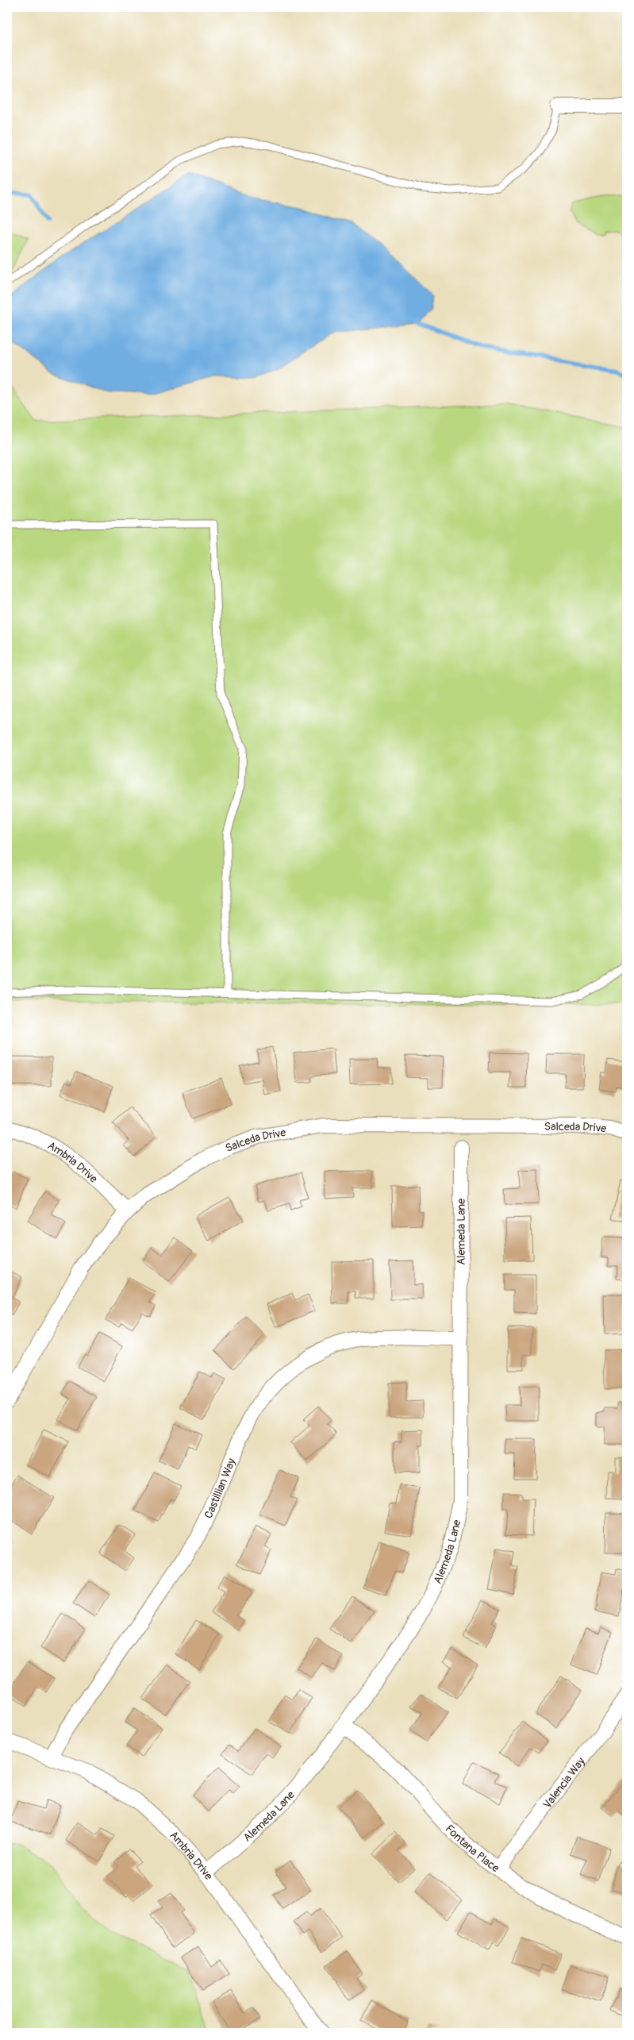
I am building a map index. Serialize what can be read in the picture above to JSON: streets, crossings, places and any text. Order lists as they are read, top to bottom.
{
  "streets": {
    "street": [
      "Salceda Drive",
      "Ambria Drive",
      "Alemeda Lane",
      "Castillian Way",
      "Valencia Way",
      "Fontana Place"
    ]
  },
  "crossings": [
    ["Salceda Drive", "Ambria Drive"],
    ["Ambria Drive", "Alemeda Lane"],
    ["Ambria Drive", "Castillian Way"],
    ["Alemeda Lane", "Castillian Way"],
    ["Alemeda Lane", "Fontana Place"],
    ["Valencia Way", "Fontana Place"]
  ]
}
